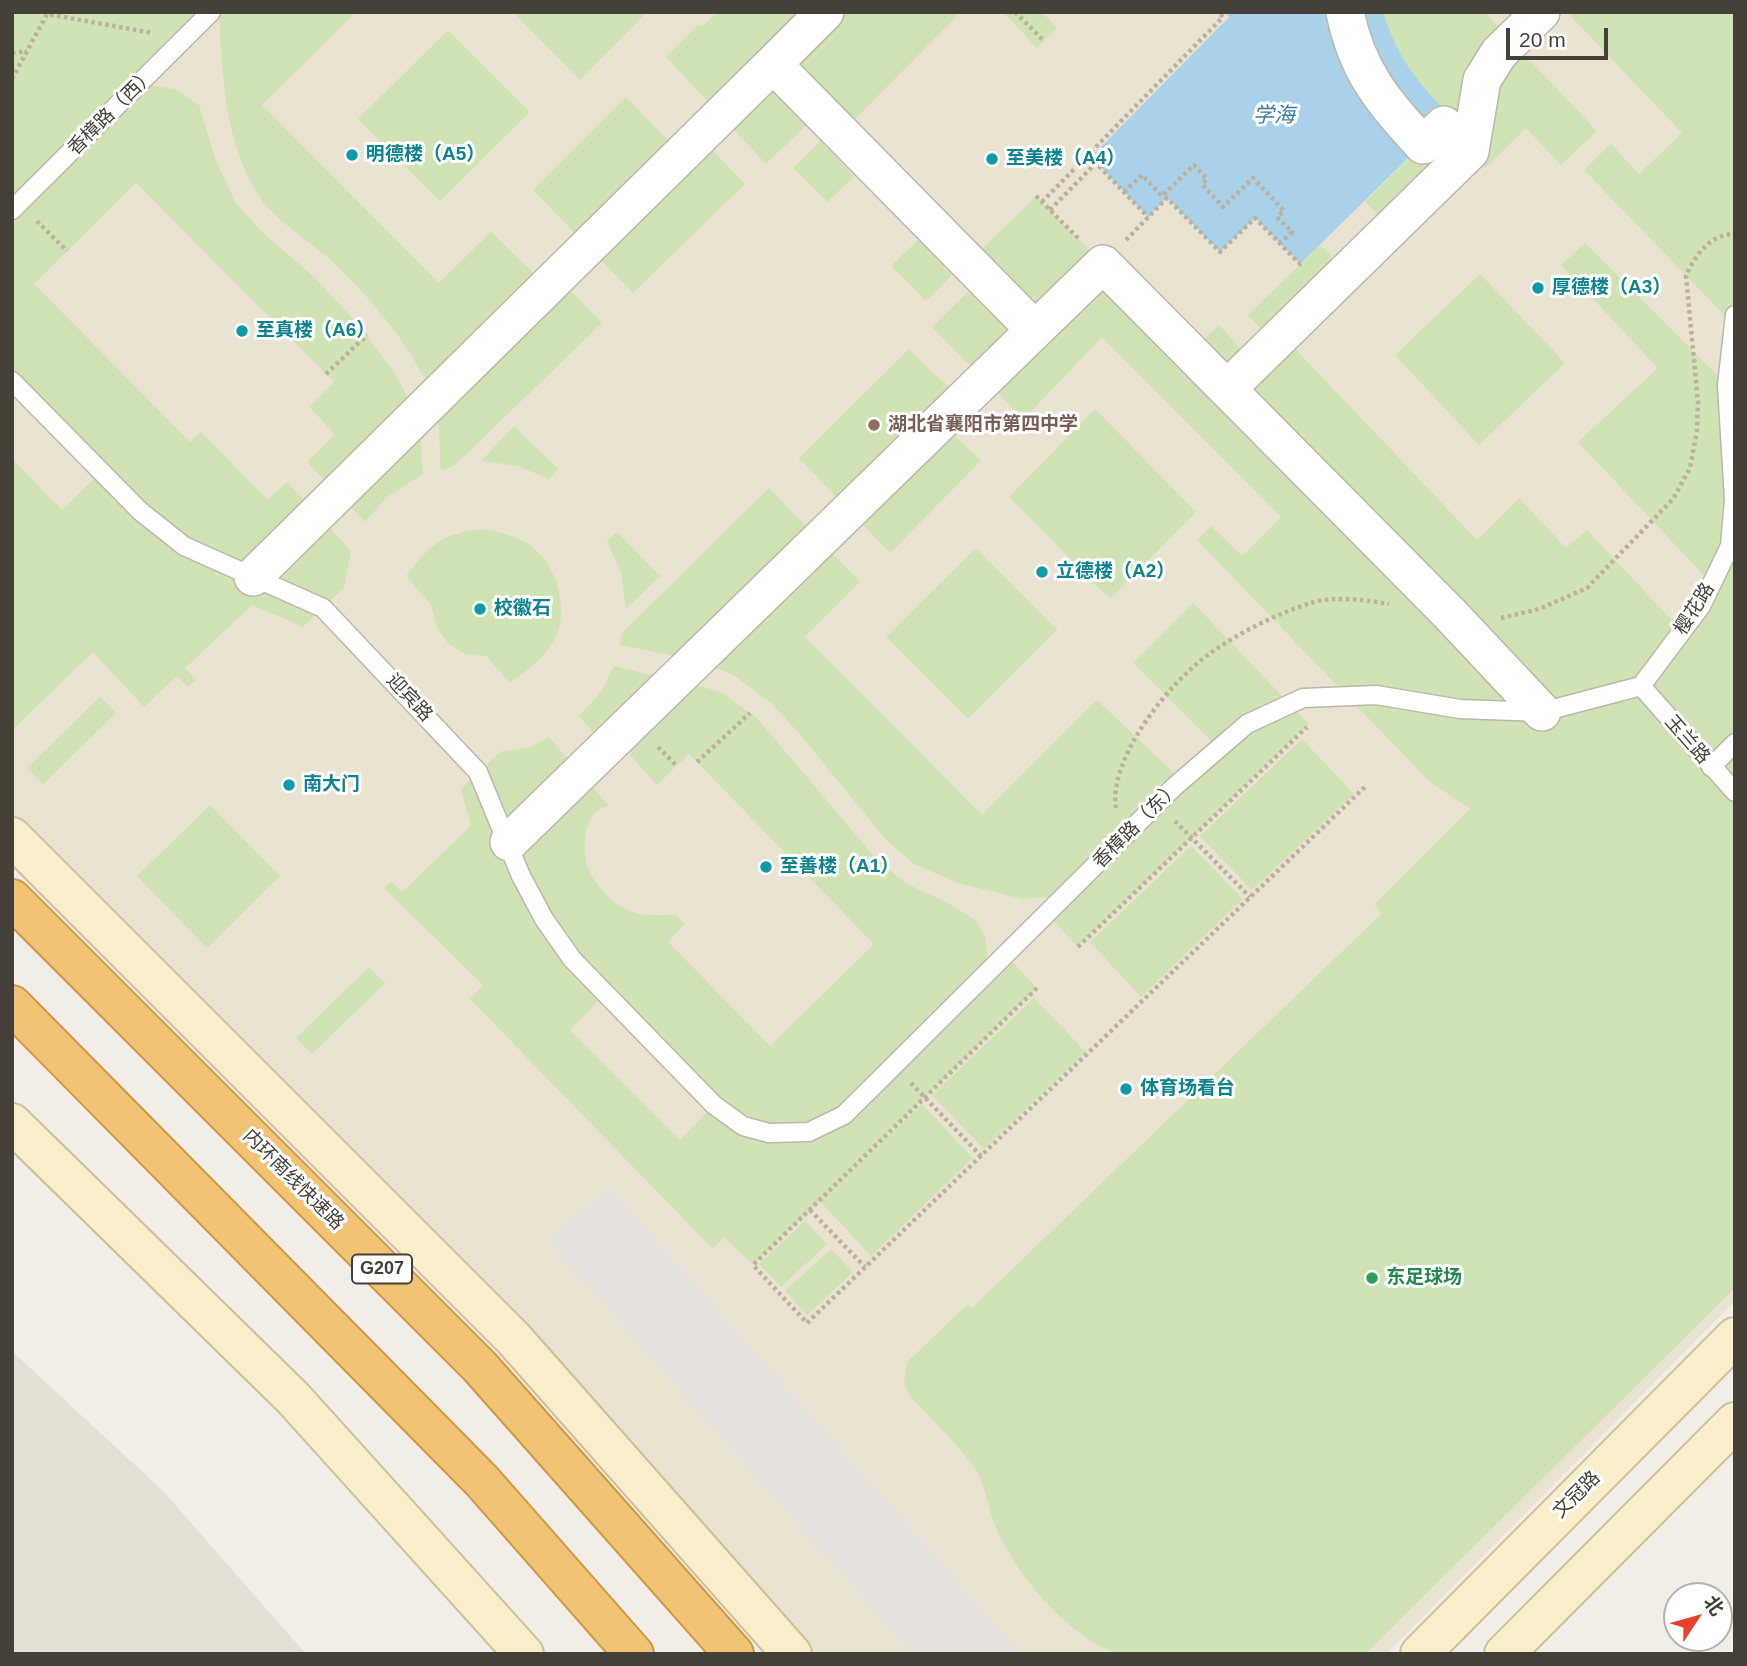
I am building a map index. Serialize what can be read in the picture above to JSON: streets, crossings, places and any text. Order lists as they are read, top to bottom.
{
  "streets": {
    "highway": ["内环南线快速路", "G207"],
    "main road": ["文冠路"],
    "lane": [
      "香樟路（西）",
      "樱花路",
      "迎宾路",
      "玉兰路",
      "香樟路（东）"
    ]
  },
  "crossings": [
    ["樱花路", "玉兰路"],
    ["樱花路", "香樟路（东）"],
    ["迎宾路", "香樟路（东）"],
    ["玉兰路", "香樟路（东）"]
  ],
  "water": ["学海"],
  "places": [
    "明德楼（A5）",
    "至美楼（A4）",
    "厚德楼（A3）",
    "至真楼（A6）",
    "湖北省襄阳市第四中学",
    "立德楼（A2）",
    "校徽石",
    "南大门",
    "至善楼（A1）",
    "体育场看台",
    "东足球场"
  ],
  "scale_bar": "20 m",
  "north": "top right"
}
